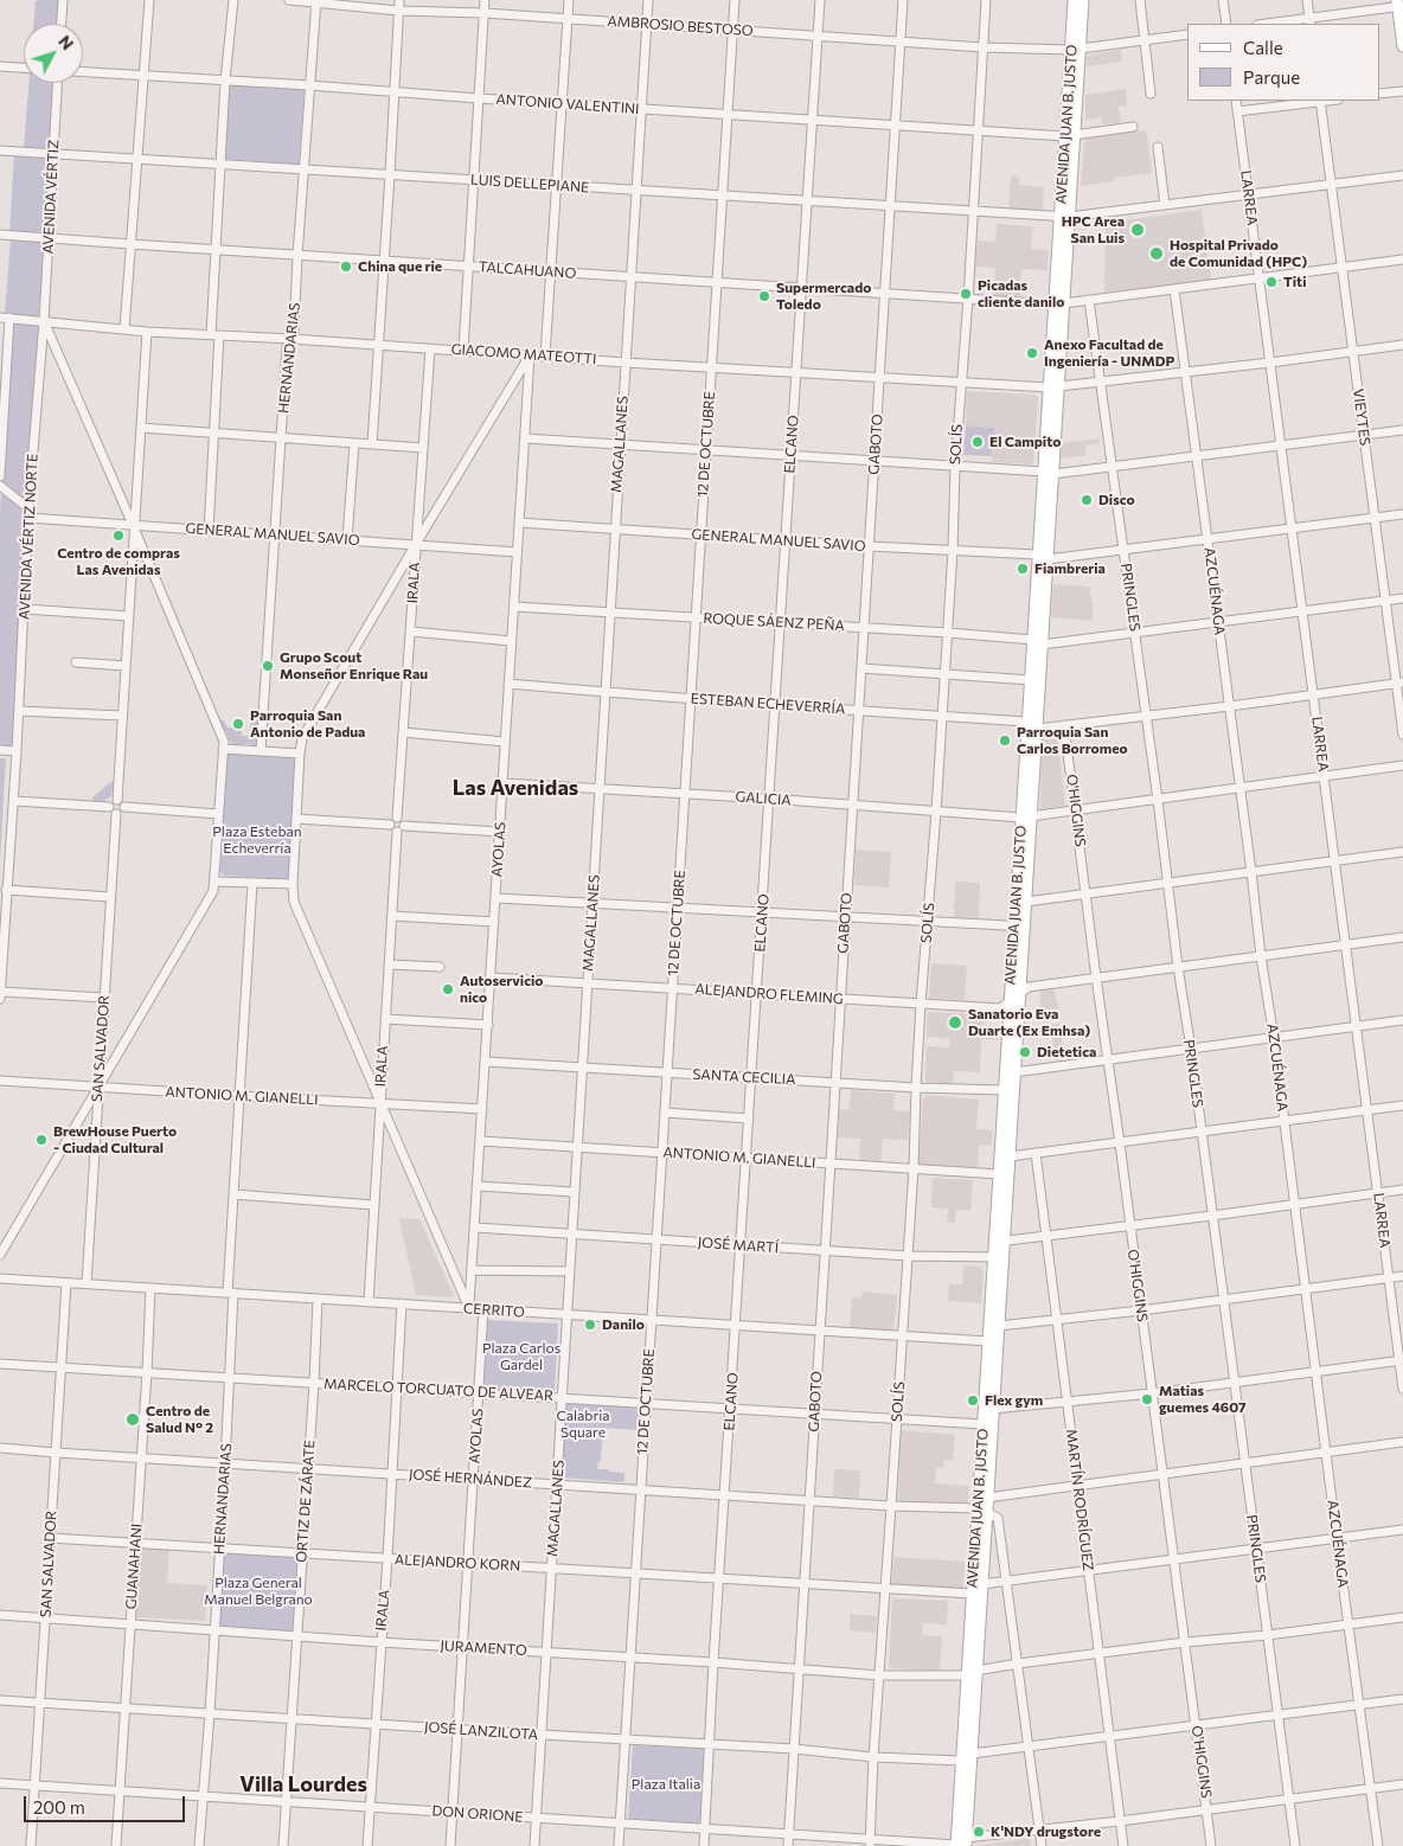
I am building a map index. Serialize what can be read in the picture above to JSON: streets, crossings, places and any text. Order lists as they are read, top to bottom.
{
  "streets": {
    "main road": ["AVENIDA JUAN B. JUSTO"],
    "street": [
      "AMBROSIO BESTOSO",
      "ANTONIO VALENTINI",
      "LUIS DELLEPIANE",
      "AVENIDA VÉRTIZ",
      "LARREA",
      "TALCAHUANO",
      "GIACOMO MATEOTTI",
      "HERNANDARIAS",
      "VIEYTES",
      "MAGALLANES",
      "12 DE OCTUBRE",
      "ELCANO",
      "GABOTO",
      "SOLÍS",
      "GENERAL MANUEL SAVIO",
      "AVENIDA VÉRTIZ NORTE",
      "IRALA",
      "AZCUÉNAGA",
      "PRINGLES",
      "ROQUE SÁENZ PEÑA",
      "ESTEBAN ECHEVERRÍA",
      "GALICIA",
      "O'HIGGINS",
      "AYOLAS",
      "ALEJANDRO FLEMING",
      "SAN SALVADOR",
      "SANTA CECILIA",
      "ANTONIO M. GIANELLI",
      "JOSÉ MARTÍ",
      "CERRITO",
      "MARCELO TORCUATO DE ALVEAR",
      "JOSÉ HERNÁNDEZ",
      "MARTÍN RODRÍGUEZ",
      "ORTIZ DE ZÁRATE",
      "ALEJANDRO KORN",
      "GUANAHANI",
      "JURAMENTO",
      "JOSÉ LANZILOTA",
      "DON ORIONE"
    ]
  },
  "crossings": [
    ["AMBROSIO BESTOSO", "AVENIDA JUAN B. JUSTO"],
    ["AMBROSIO BESTOSO", "HERNANDARIAS"],
    ["AMBROSIO BESTOSO", "MAGALLANES"],
    ["AMBROSIO BESTOSO", "12 DE OCTUBRE"],
    ["AMBROSIO BESTOSO", "ELCANO"],
    ["AMBROSIO BESTOSO", "GABOTO"],
    ["AMBROSIO BESTOSO", "SOLÍS"],
    ["ANTONIO VALENTINI", "AVENIDA JUAN B. JUSTO"],
    ["ANTONIO VALENTINI", "HERNANDARIAS"],
    ["ANTONIO VALENTINI", "MAGALLANES"],
    ["ANTONIO VALENTINI", "12 DE OCTUBRE"],
    ["ANTONIO VALENTINI", "ELCANO"],
    ["ANTONIO VALENTINI", "GABOTO"],
    ["ANTONIO VALENTINI", "SOLÍS"],
    ["AVENIDA JUAN B. JUSTO", "LUIS DELLEPIANE"],
    ["AVENIDA JUAN B. JUSTO", "TALCAHUANO"],
    ["AVENIDA JUAN B. JUSTO", "GIACOMO MATEOTTI"],
    ["AVENIDA JUAN B. JUSTO", "GENERAL MANUEL SAVIO"],
    ["AVENIDA JUAN B. JUSTO", "ROQUE SÁENZ PEÑA"],
    ["AVENIDA JUAN B. JUSTO", "ESTEBAN ECHEVERRÍA"],
    ["AVENIDA JUAN B. JUSTO", "GALICIA"],
    ["AVENIDA JUAN B. JUSTO", "ALEJANDRO FLEMING"],
    ["AVENIDA JUAN B. JUSTO", "SANTA CECILIA"],
    ["AVENIDA JUAN B. JUSTO", "ANTONIO M. GIANELLI"],
    ["AVENIDA JUAN B. JUSTO", "JOSÉ MARTÍ"],
    ["AVENIDA JUAN B. JUSTO", "CERRITO"],
    ["AVENIDA JUAN B. JUSTO", "MARCELO TORCUATO DE ALVEAR"],
    ["AVENIDA JUAN B. JUSTO", "JOSÉ HERNÁNDEZ"],
    ["AVENIDA JUAN B. JUSTO", "ALEJANDRO KORN"],
    ["AVENIDA JUAN B. JUSTO", "JURAMENTO"],
    ["AVENIDA JUAN B. JUSTO", "JOSÉ LANZILOTA"],
    ["AVENIDA JUAN B. JUSTO", "DON ORIONE"],
    ["LUIS DELLEPIANE", "AVENIDA VÉRTIZ"],
    ["LUIS DELLEPIANE", "LARREA"],
    ["LUIS DELLEPIANE", "HERNANDARIAS"],
    ["LUIS DELLEPIANE", "VIEYTES"],
    ["LUIS DELLEPIANE", "MAGALLANES"],
    ["LUIS DELLEPIANE", "12 DE OCTUBRE"],
    ["LUIS DELLEPIANE", "ELCANO"],
    ["LUIS DELLEPIANE", "GABOTO"],
    ["LUIS DELLEPIANE", "SOLÍS"],
    ["AVENIDA VÉRTIZ", "TALCAHUANO"],
    ["AVENIDA VÉRTIZ", "GIACOMO MATEOTTI"],
    ["AVENIDA VÉRTIZ", "AVENIDA VÉRTIZ NORTE"],
    ["LARREA", "TALCAHUANO"],
    ["LARREA", "GIACOMO MATEOTTI"],
    ["LARREA", "GENERAL MANUEL SAVIO"],
    ["LARREA", "ROQUE SÁENZ PEÑA"],
    ["LARREA", "ESTEBAN ECHEVERRÍA"],
    ["LARREA", "GALICIA"],
    ["TALCAHUANO", "HERNANDARIAS"],
    ["TALCAHUANO", "VIEYTES"],
    ["TALCAHUANO", "MAGALLANES"],
    ["TALCAHUANO", "12 DE OCTUBRE"],
    ["TALCAHUANO", "ELCANO"],
    ["TALCAHUANO", "GABOTO"],
    ["TALCAHUANO", "SOLÍS"],
    ["TALCAHUANO", "AZCUÉNAGA"],
    ["TALCAHUANO", "PRINGLES"],
    ["GIACOMO MATEOTTI", "HERNANDARIAS"],
    ["GIACOMO MATEOTTI", "VIEYTES"],
    ["GIACOMO MATEOTTI", "MAGALLANES"],
    ["GIACOMO MATEOTTI", "12 DE OCTUBRE"],
    ["GIACOMO MATEOTTI", "ELCANO"],
    ["GIACOMO MATEOTTI", "GABOTO"],
    ["GIACOMO MATEOTTI", "SOLÍS"],
    ["GIACOMO MATEOTTI", "AVENIDA VÉRTIZ NORTE"],
    ["GIACOMO MATEOTTI", "IRALA"],
    ["GIACOMO MATEOTTI", "AZCUÉNAGA"],
    ["GIACOMO MATEOTTI", "PRINGLES"],
    ["GIACOMO MATEOTTI", "AYOLAS"],
    ["HERNANDARIAS", "GENERAL MANUEL SAVIO"],
    ["HERNANDARIAS", "ANTONIO M. GIANELLI"],
    ["HERNANDARIAS", "CERRITO"],
    ["HERNANDARIAS", "MARCELO TORCUATO DE ALVEAR"],
    ["HERNANDARIAS", "JOSÉ HERNÁNDEZ"],
    ["HERNANDARIAS", "ALEJANDRO KORN"],
    ["HERNANDARIAS", "JURAMENTO"],
    ["HERNANDARIAS", "JOSÉ LANZILOTA"],
    ["HERNANDARIAS", "DON ORIONE"],
    ["VIEYTES", "GENERAL MANUEL SAVIO"],
    ["VIEYTES", "ROQUE SÁENZ PEÑA"],
    ["VIEYTES", "ESTEBAN ECHEVERRÍA"],
    ["MAGALLANES", "GENERAL MANUEL SAVIO"],
    ["MAGALLANES", "ROQUE SÁENZ PEÑA"],
    ["MAGALLANES", "ESTEBAN ECHEVERRÍA"],
    ["MAGALLANES", "GALICIA"],
    ["MAGALLANES", "ALEJANDRO FLEMING"],
    ["MAGALLANES", "SANTA CECILIA"],
    ["MAGALLANES", "ANTONIO M. GIANELLI"],
    ["MAGALLANES", "JOSÉ MARTÍ"],
    ["MAGALLANES", "CERRITO"],
    ["MAGALLANES", "MARCELO TORCUATO DE ALVEAR"],
    ["MAGALLANES", "JOSÉ HERNÁNDEZ"],
    ["MAGALLANES", "ALEJANDRO KORN"],
    ["MAGALLANES", "JURAMENTO"],
    ["MAGALLANES", "JOSÉ LANZILOTA"],
    ["MAGALLANES", "DON ORIONE"],
    ["12 DE OCTUBRE", "GENERAL MANUEL SAVIO"],
    ["12 DE OCTUBRE", "ROQUE SÁENZ PEÑA"],
    ["12 DE OCTUBRE", "ESTEBAN ECHEVERRÍA"],
    ["12 DE OCTUBRE", "GALICIA"],
    ["12 DE OCTUBRE", "ALEJANDRO FLEMING"],
    ["12 DE OCTUBRE", "SANTA CECILIA"],
    ["12 DE OCTUBRE", "ANTONIO M. GIANELLI"],
    ["12 DE OCTUBRE", "JOSÉ MARTÍ"],
    ["12 DE OCTUBRE", "CERRITO"],
    ["12 DE OCTUBRE", "MARCELO TORCUATO DE ALVEAR"],
    ["12 DE OCTUBRE", "JOSÉ HERNÁNDEZ"],
    ["12 DE OCTUBRE", "ALEJANDRO KORN"],
    ["12 DE OCTUBRE", "JURAMENTO"],
    ["12 DE OCTUBRE", "JOSÉ LANZILOTA"],
    ["12 DE OCTUBRE", "DON ORIONE"],
    ["ELCANO", "GENERAL MANUEL SAVIO"],
    ["ELCANO", "ROQUE SÁENZ PEÑA"],
    ["ELCANO", "ESTEBAN ECHEVERRÍA"],
    ["ELCANO", "GALICIA"],
    ["ELCANO", "ALEJANDRO FLEMING"],
    ["ELCANO", "SANTA CECILIA"],
    ["ELCANO", "ANTONIO M. GIANELLI"],
    ["ELCANO", "JOSÉ MARTÍ"],
    ["ELCANO", "CERRITO"],
    ["ELCANO", "MARCELO TORCUATO DE ALVEAR"],
    ["ELCANO", "JOSÉ HERNÁNDEZ"],
    ["ELCANO", "ALEJANDRO KORN"],
    ["ELCANO", "JURAMENTO"],
    ["ELCANO", "JOSÉ LANZILOTA"],
    ["ELCANO", "DON ORIONE"],
    ["GABOTO", "GENERAL MANUEL SAVIO"],
    ["GABOTO", "ROQUE SÁENZ PEÑA"],
    ["GABOTO", "ESTEBAN ECHEVERRÍA"],
    ["GABOTO", "GALICIA"],
    ["GABOTO", "ALEJANDRO FLEMING"],
    ["GABOTO", "SANTA CECILIA"],
    ["GABOTO", "ANTONIO M. GIANELLI"],
    ["GABOTO", "JOSÉ MARTÍ"],
    ["GABOTO", "CERRITO"],
    ["GABOTO", "MARCELO TORCUATO DE ALVEAR"],
    ["GABOTO", "JOSÉ HERNÁNDEZ"],
    ["GABOTO", "ALEJANDRO KORN"],
    ["GABOTO", "JURAMENTO"],
    ["GABOTO", "JOSÉ LANZILOTA"],
    ["GABOTO", "DON ORIONE"],
    ["SOLÍS", "GENERAL MANUEL SAVIO"],
    ["SOLÍS", "ROQUE SÁENZ PEÑA"],
    ["SOLÍS", "ESTEBAN ECHEVERRÍA"],
    ["SOLÍS", "GALICIA"],
    ["SOLÍS", "ALEJANDRO FLEMING"],
    ["SOLÍS", "SANTA CECILIA"],
    ["SOLÍS", "ANTONIO M. GIANELLI"],
    ["SOLÍS", "JOSÉ MARTÍ"],
    ["SOLÍS", "CERRITO"],
    ["SOLÍS", "MARCELO TORCUATO DE ALVEAR"],
    ["SOLÍS", "JOSÉ HERNÁNDEZ"],
    ["SOLÍS", "ALEJANDRO KORN"],
    ["SOLÍS", "JURAMENTO"],
    ["SOLÍS", "JOSÉ LANZILOTA"],
    ["SOLÍS", "DON ORIONE"],
    ["GENERAL MANUEL SAVIO", "AVENIDA VÉRTIZ NORTE"],
    ["GENERAL MANUEL SAVIO", "IRALA"],
    ["GENERAL MANUEL SAVIO", "AZCUÉNAGA"],
    ["GENERAL MANUEL SAVIO", "PRINGLES"],
    ["GENERAL MANUEL SAVIO", "AYOLAS"],
    ["IRALA", "ANTONIO M. GIANELLI"],
    ["IRALA", "CERRITO"],
    ["IRALA", "MARCELO TORCUATO DE ALVEAR"],
    ["IRALA", "JOSÉ HERNÁNDEZ"],
    ["IRALA", "ALEJANDRO KORN"],
    ["IRALA", "JURAMENTO"],
    ["IRALA", "JOSÉ LANZILOTA"],
    ["IRALA", "DON ORIONE"],
    ["AZCUÉNAGA", "ROQUE SÁENZ PEÑA"],
    ["AZCUÉNAGA", "ESTEBAN ECHEVERRÍA"],
    ["AZCUÉNAGA", "GALICIA"],
    ["AZCUÉNAGA", "JURAMENTO"],
    ["AZCUÉNAGA", "DON ORIONE"],
    ["PRINGLES", "ROQUE SÁENZ PEÑA"],
    ["PRINGLES", "ESTEBAN ECHEVERRÍA"],
    ["PRINGLES", "GALICIA"],
    ["PRINGLES", "JURAMENTO"],
    ["PRINGLES", "DON ORIONE"],
    ["ROQUE SÁENZ PEÑA", "AYOLAS"],
    ["ESTEBAN ECHEVERRÍA", "O'HIGGINS"],
    ["ESTEBAN ECHEVERRÍA", "AYOLAS"],
    ["GALICIA", "O'HIGGINS"],
    ["GALICIA", "AYOLAS"],
    ["O'HIGGINS", "JURAMENTO"],
    ["O'HIGGINS", "DON ORIONE"],
    ["AYOLAS", "ALEJANDRO FLEMING"],
    ["AYOLAS", "SANTA CECILIA"],
    ["AYOLAS", "ANTONIO M. GIANELLI"],
    ["AYOLAS", "JOSÉ MARTÍ"],
    ["AYOLAS", "CERRITO"],
    ["AYOLAS", "MARCELO TORCUATO DE ALVEAR"],
    ["AYOLAS", "JOSÉ HERNÁNDEZ"],
    ["AYOLAS", "ALEJANDRO KORN"],
    ["AYOLAS", "JURAMENTO"],
    ["AYOLAS", "JOSÉ LANZILOTA"],
    ["AYOLAS", "DON ORIONE"],
    ["SAN SALVADOR", "ANTONIO M. GIANELLI"],
    ["SAN SALVADOR", "CERRITO"],
    ["SAN SALVADOR", "MARCELO TORCUATO DE ALVEAR"],
    ["SAN SALVADOR", "JOSÉ HERNÁNDEZ"],
    ["SAN SALVADOR", "ALEJANDRO KORN"],
    ["SAN SALVADOR", "JURAMENTO"],
    ["SAN SALVADOR", "JOSÉ LANZILOTA"],
    ["SAN SALVADOR", "DON ORIONE"],
    ["CERRITO", "ORTIZ DE ZÁRATE"],
    ["CERRITO", "GUANAHANI"],
    ["MARCELO TORCUATO DE ALVEAR", "ORTIZ DE ZÁRATE"],
    ["MARCELO TORCUATO DE ALVEAR", "GUANAHANI"],
    ["JOSÉ HERNÁNDEZ", "ORTIZ DE ZÁRATE"],
    ["JOSÉ HERNÁNDEZ", "GUANAHANI"],
    ["MARTÍN RODRÍGUEZ", "JURAMENTO"],
    ["MARTÍN RODRÍGUEZ", "DON ORIONE"],
    ["ORTIZ DE ZÁRATE", "ALEJANDRO KORN"],
    ["ORTIZ DE ZÁRATE", "JURAMENTO"],
    ["ORTIZ DE ZÁRATE", "JOSÉ LANZILOTA"],
    ["ORTIZ DE ZÁRATE", "DON ORIONE"],
    ["ALEJANDRO KORN", "GUANAHANI"],
    ["GUANAHANI", "JURAMENTO"],
    ["GUANAHANI", "JOSÉ LANZILOTA"],
    ["GUANAHANI", "DON ORIONE"]
  ],
  "districts": ["Las Avenidas", "Villa Lourdes"],
  "parks": [
    "Plaza Esteban Echeverría",
    "Plaza Carlos Gardel",
    "Calabria Square",
    "Plaza General Manuel Belgrano",
    "Plaza Italia"
  ],
  "places": [
    "HPC Area San Luis",
    "Hospital Privado de Comunidad (HPC)",
    "China que rie",
    "Titi",
    "Picadas cliente danilo",
    "Supermercado Toledo",
    "Anexo Facultad de Ingeniería - UNMDP",
    "El Campito",
    "Disco",
    "Centro de compras Las Avenidas",
    "Fiambreria",
    "Grupo Scout Monseñor Enrique Rau",
    "Parroquia San Antonio de Padua",
    "Parroquia San Carlos Borromeo",
    "Autoservicio nico",
    "Sanatorio Eva Duarte (Ex Emhsa)",
    "Dietetica",
    "BrewHouse Puerto - Ciudad Cultural",
    "Danilo",
    "Matias guemes 4607",
    "Flex gym",
    "Centro de Salud N° 2",
    "K'NDY drugstore"
  ],
  "legend": ["Calle", "Parque"],
  "scale_bar": "200 m",
  "north": "top right"
}
